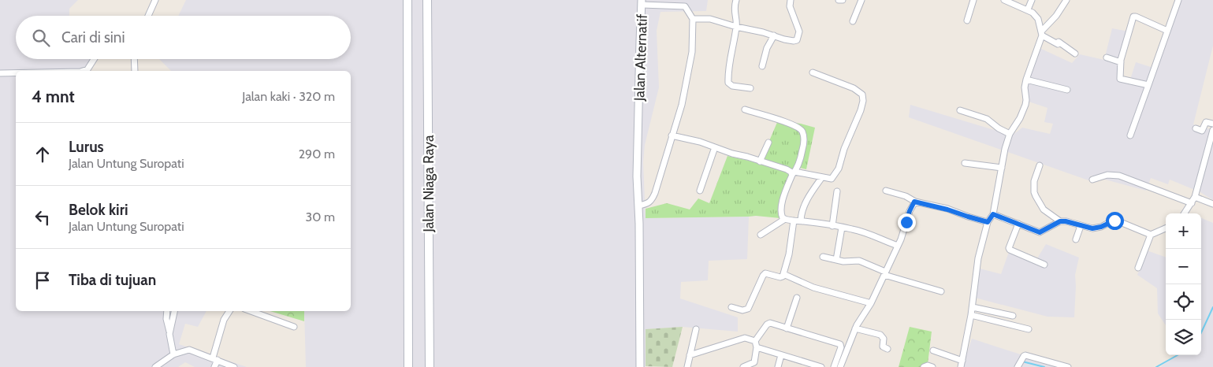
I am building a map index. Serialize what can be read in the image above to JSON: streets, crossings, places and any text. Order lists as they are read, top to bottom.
{
  "streets": {
    "main road": ["Jalan Niaga Raya"],
    "street": ["Jalan Alternatif"]
  },
  "page": {
    "search": "Cari di sini",
    "heading": ["4 mnt", "Jalan kaki · 320 m"],
    "list": [
      ["Lurus", "Jalan Untung Suropati", "290 m"],
      ["Belok kiri", "Jalan Untung Suropati", "30 m"],
      "Tiba di tujuan"
    ],
    "map_buttons": ["+", "−"]
  }
}
